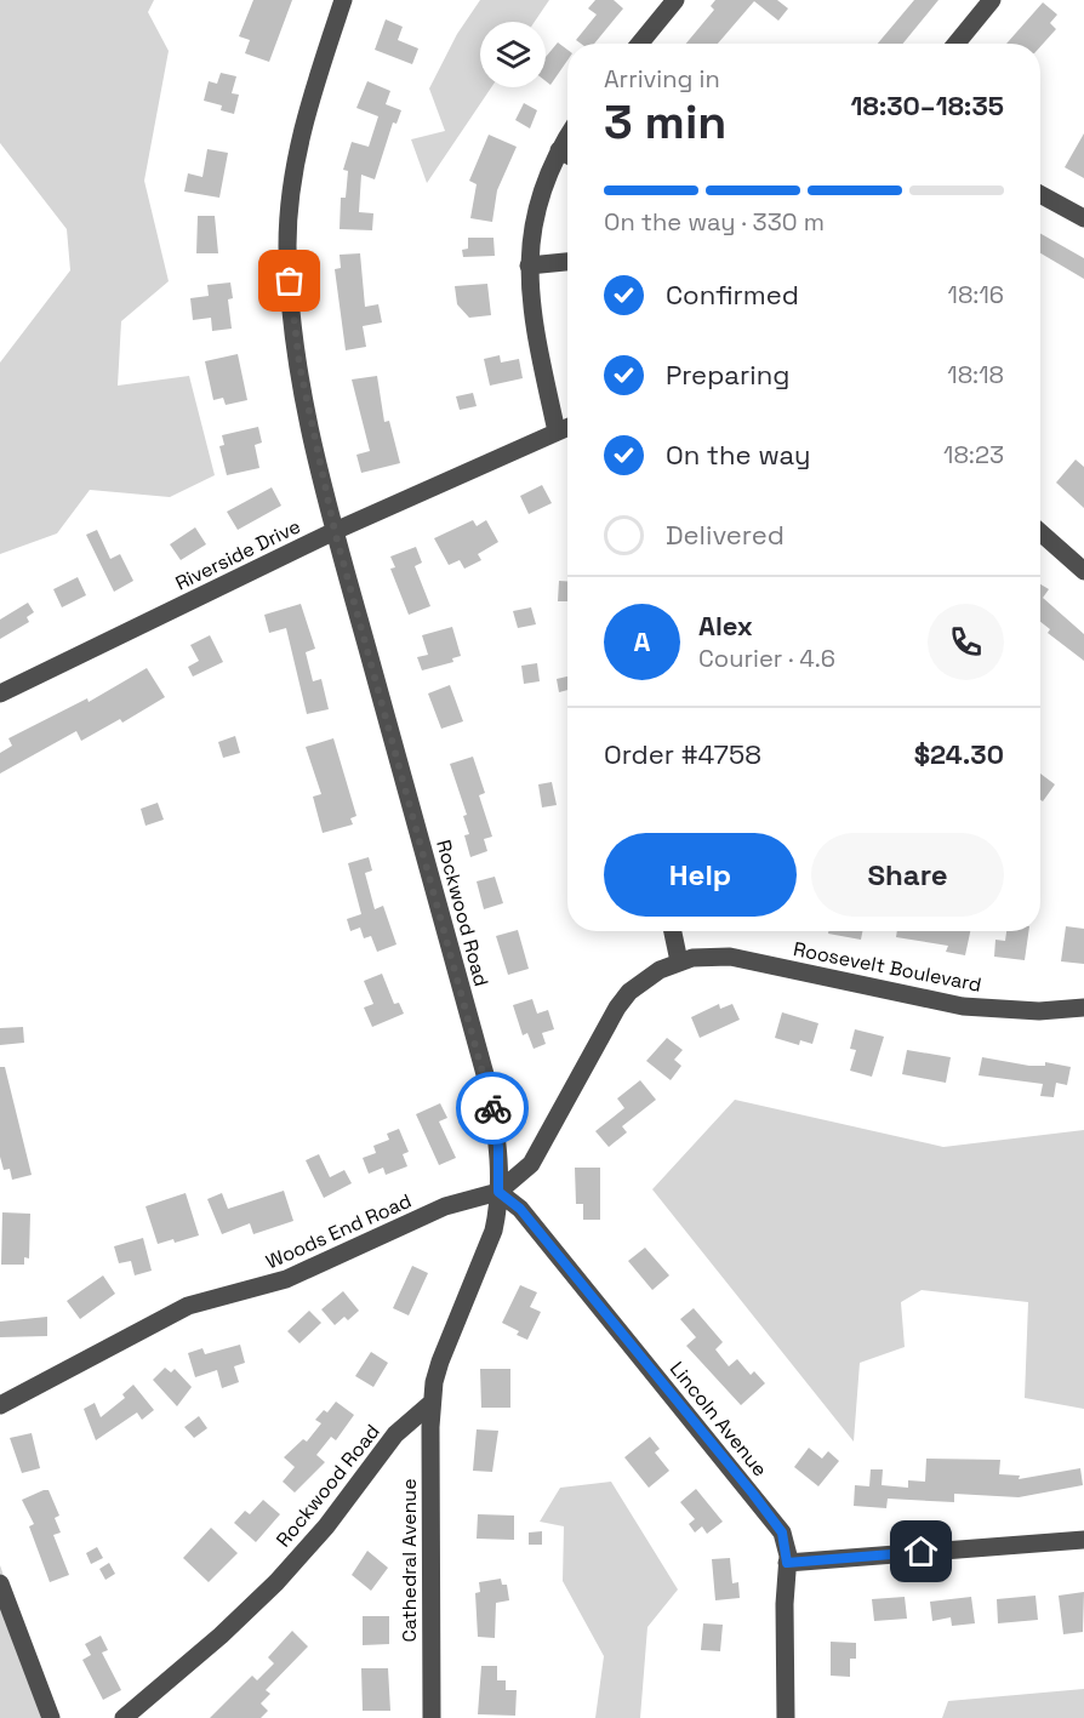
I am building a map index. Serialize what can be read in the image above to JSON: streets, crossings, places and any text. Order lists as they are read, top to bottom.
{
  "streets": {
    "street": [
      "Riverside Drive",
      "Rockwood Road",
      "Roosevelt Boulevard",
      "Woods End Road",
      "Lincoln Avenue",
      "Cathedral Avenue"
    ]
  },
  "crossings": [
    ["Riverside Drive", "Rockwood Road"],
    ["Rockwood Road", "Roosevelt Boulevard"],
    ["Rockwood Road", "Woods End Road"],
    ["Rockwood Road", "Lincoln Avenue"],
    ["Rockwood Road", "Cathedral Avenue"],
    ["Roosevelt Boulevard", "Woods End Road"],
    ["Roosevelt Boulevard", "Lincoln Avenue"],
    ["Woods End Road", "Lincoln Avenue"]
  ],
  "page": {
    "heading": ["3 min", "Arriving in", "18:30–18:35"],
    "panel": [
      "Alex",
      "Courier · 4.6",
      "Order #4758",
      "$24.30"
    ],
    "bar": "On the way · 330 m",
    "list": [
      ["Confirmed", "18:16"],
      ["Preparing", "18:18"],
      ["On the way", "18:23"],
      "Delivered"
    ],
    "round": "A",
    "buttons": ["Help", "Share"]
  }
}
